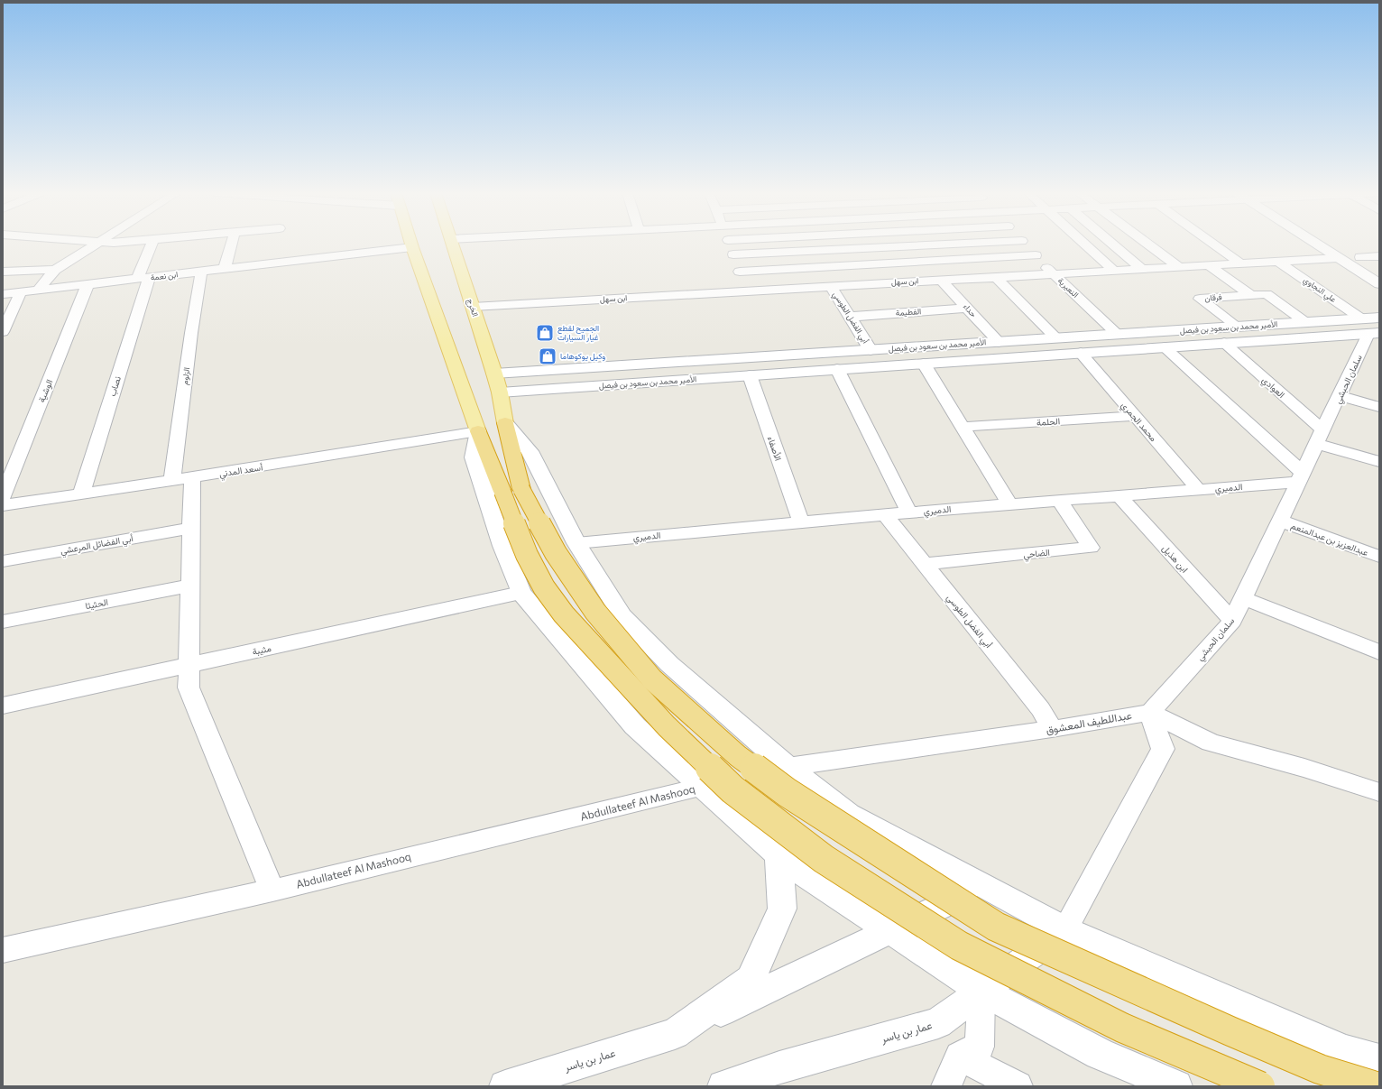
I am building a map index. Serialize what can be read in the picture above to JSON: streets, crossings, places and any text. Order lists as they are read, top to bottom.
{
  "streets": {
    "main road": ["الخرج"],
    "street": [
      "ابن نعمة",
      "ابن سهل",
      "النعيرية",
      "علي النجاوي",
      "فرقان",
      "حداء",
      "الفطيمة",
      "أبي الفضل الطوسي",
      "الأمير محمد بن سعود بن فيصل",
      "الزلوم",
      "سلمان الحبشي",
      "نصاب",
      "العوادي",
      "الوشية",
      "الحلمة",
      "محمد الجمري",
      "الأصفاء",
      "أسعد المدني",
      "الدميري",
      "عبدالعزيز بن عبدالمنعم",
      "أبي الفضائل المرعشي",
      "الضاحي",
      "ابن هذيل",
      "الحثيثا",
      "مثيبة",
      "عبداللطيف المعشوق",
      "Abdullateef Al Mashooq",
      "عمار بن ياسر"
    ]
  },
  "crossings": [
    ["ابن نعمة", "الزلوم"],
    ["ابن نعمة", "نصاب"],
    ["ابن نعمة", "الوشية"],
    ["ابن سهل", "النعيرية"],
    ["ابن سهل", "علي النجاوي"],
    ["ابن سهل", "الخرج"],
    ["ابن سهل", "حداء"],
    ["ابن سهل", "أبي الفضل الطوسي"],
    ["النعيرية", "الأمير محمد بن سعود بن فيصل"],
    ["علي النجاوي", "الأمير محمد بن سعود بن فيصل"],
    ["علي النجاوي", "سلمان الحبشي"],
    ["فرقان", "الأمير محمد بن سعود بن فيصل"],
    ["الخرج", "الأمير محمد بن سعود بن فيصل"],
    ["حداء", "الفطيمة"],
    ["حداء", "الأمير محمد بن سعود بن فيصل"],
    ["الفطيمة", "أبي الفضل الطوسي"],
    ["أبي الفضل الطوسي", "الأمير محمد بن سعود بن فيصل"],
    ["أبي الفضل الطوسي", "الدميري"],
    ["أبي الفضل الطوسي", "الضاحي"],
    ["أبي الفضل الطوسي", "عبداللطيف المعشوق"],
    ["الأمير محمد بن سعود بن فيصل", "سلمان الحبشي"],
    ["الأمير محمد بن سعود بن فيصل", "العوادي"],
    ["الأمير محمد بن سعود بن فيصل", "محمد الجمري"],
    ["الأمير محمد بن سعود بن فيصل", "الأصفاء"],
    ["الزلوم", "أسعد المدني"],
    ["سلمان الحبشي", "العوادي"],
    ["سلمان الحبشي", "الدميري"],
    ["سلمان الحبشي", "عبدالعزيز بن عبدالمنعم"],
    ["سلمان الحبشي", "ابن هذيل"],
    ["سلمان الحبشي", "عبداللطيف المعشوق"],
    ["نصاب", "أسعد المدني"],
    ["الحلمة", "محمد الجمري"],
    ["محمد الجمري", "الدميري"],
    ["الأصفاء", "الدميري"],
    ["الدميري", "الضاحي"],
    ["الدميري", "ابن هذيل"]
  ],
  "places": {
    "shop": ["الجميح لقطع غيار السيارات", "وكيل يوكوهاما"]
  }
}
